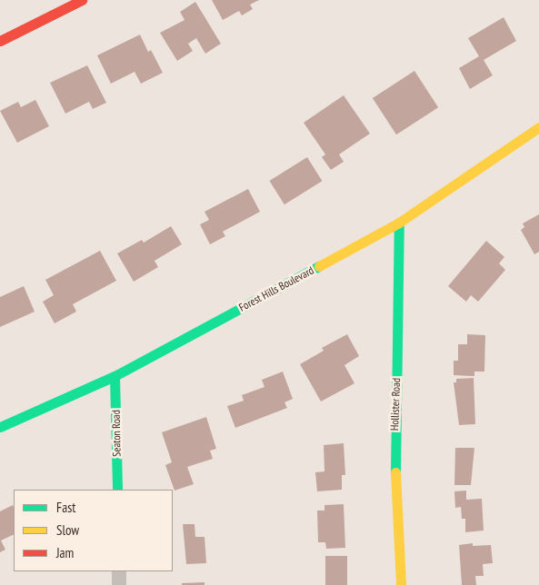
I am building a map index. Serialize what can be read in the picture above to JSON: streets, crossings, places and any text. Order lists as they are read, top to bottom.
{
  "streets": {
    "street": ["Forest Hills Boulevard", "Hollister Road", "Seaton Road"]
  },
  "crossings": [
    ["Forest Hills Boulevard", "Hollister Road"],
    ["Forest Hills Boulevard", "Seaton Road"]
  ],
  "legend": ["Fast", "Slow", "Jam"]
}
